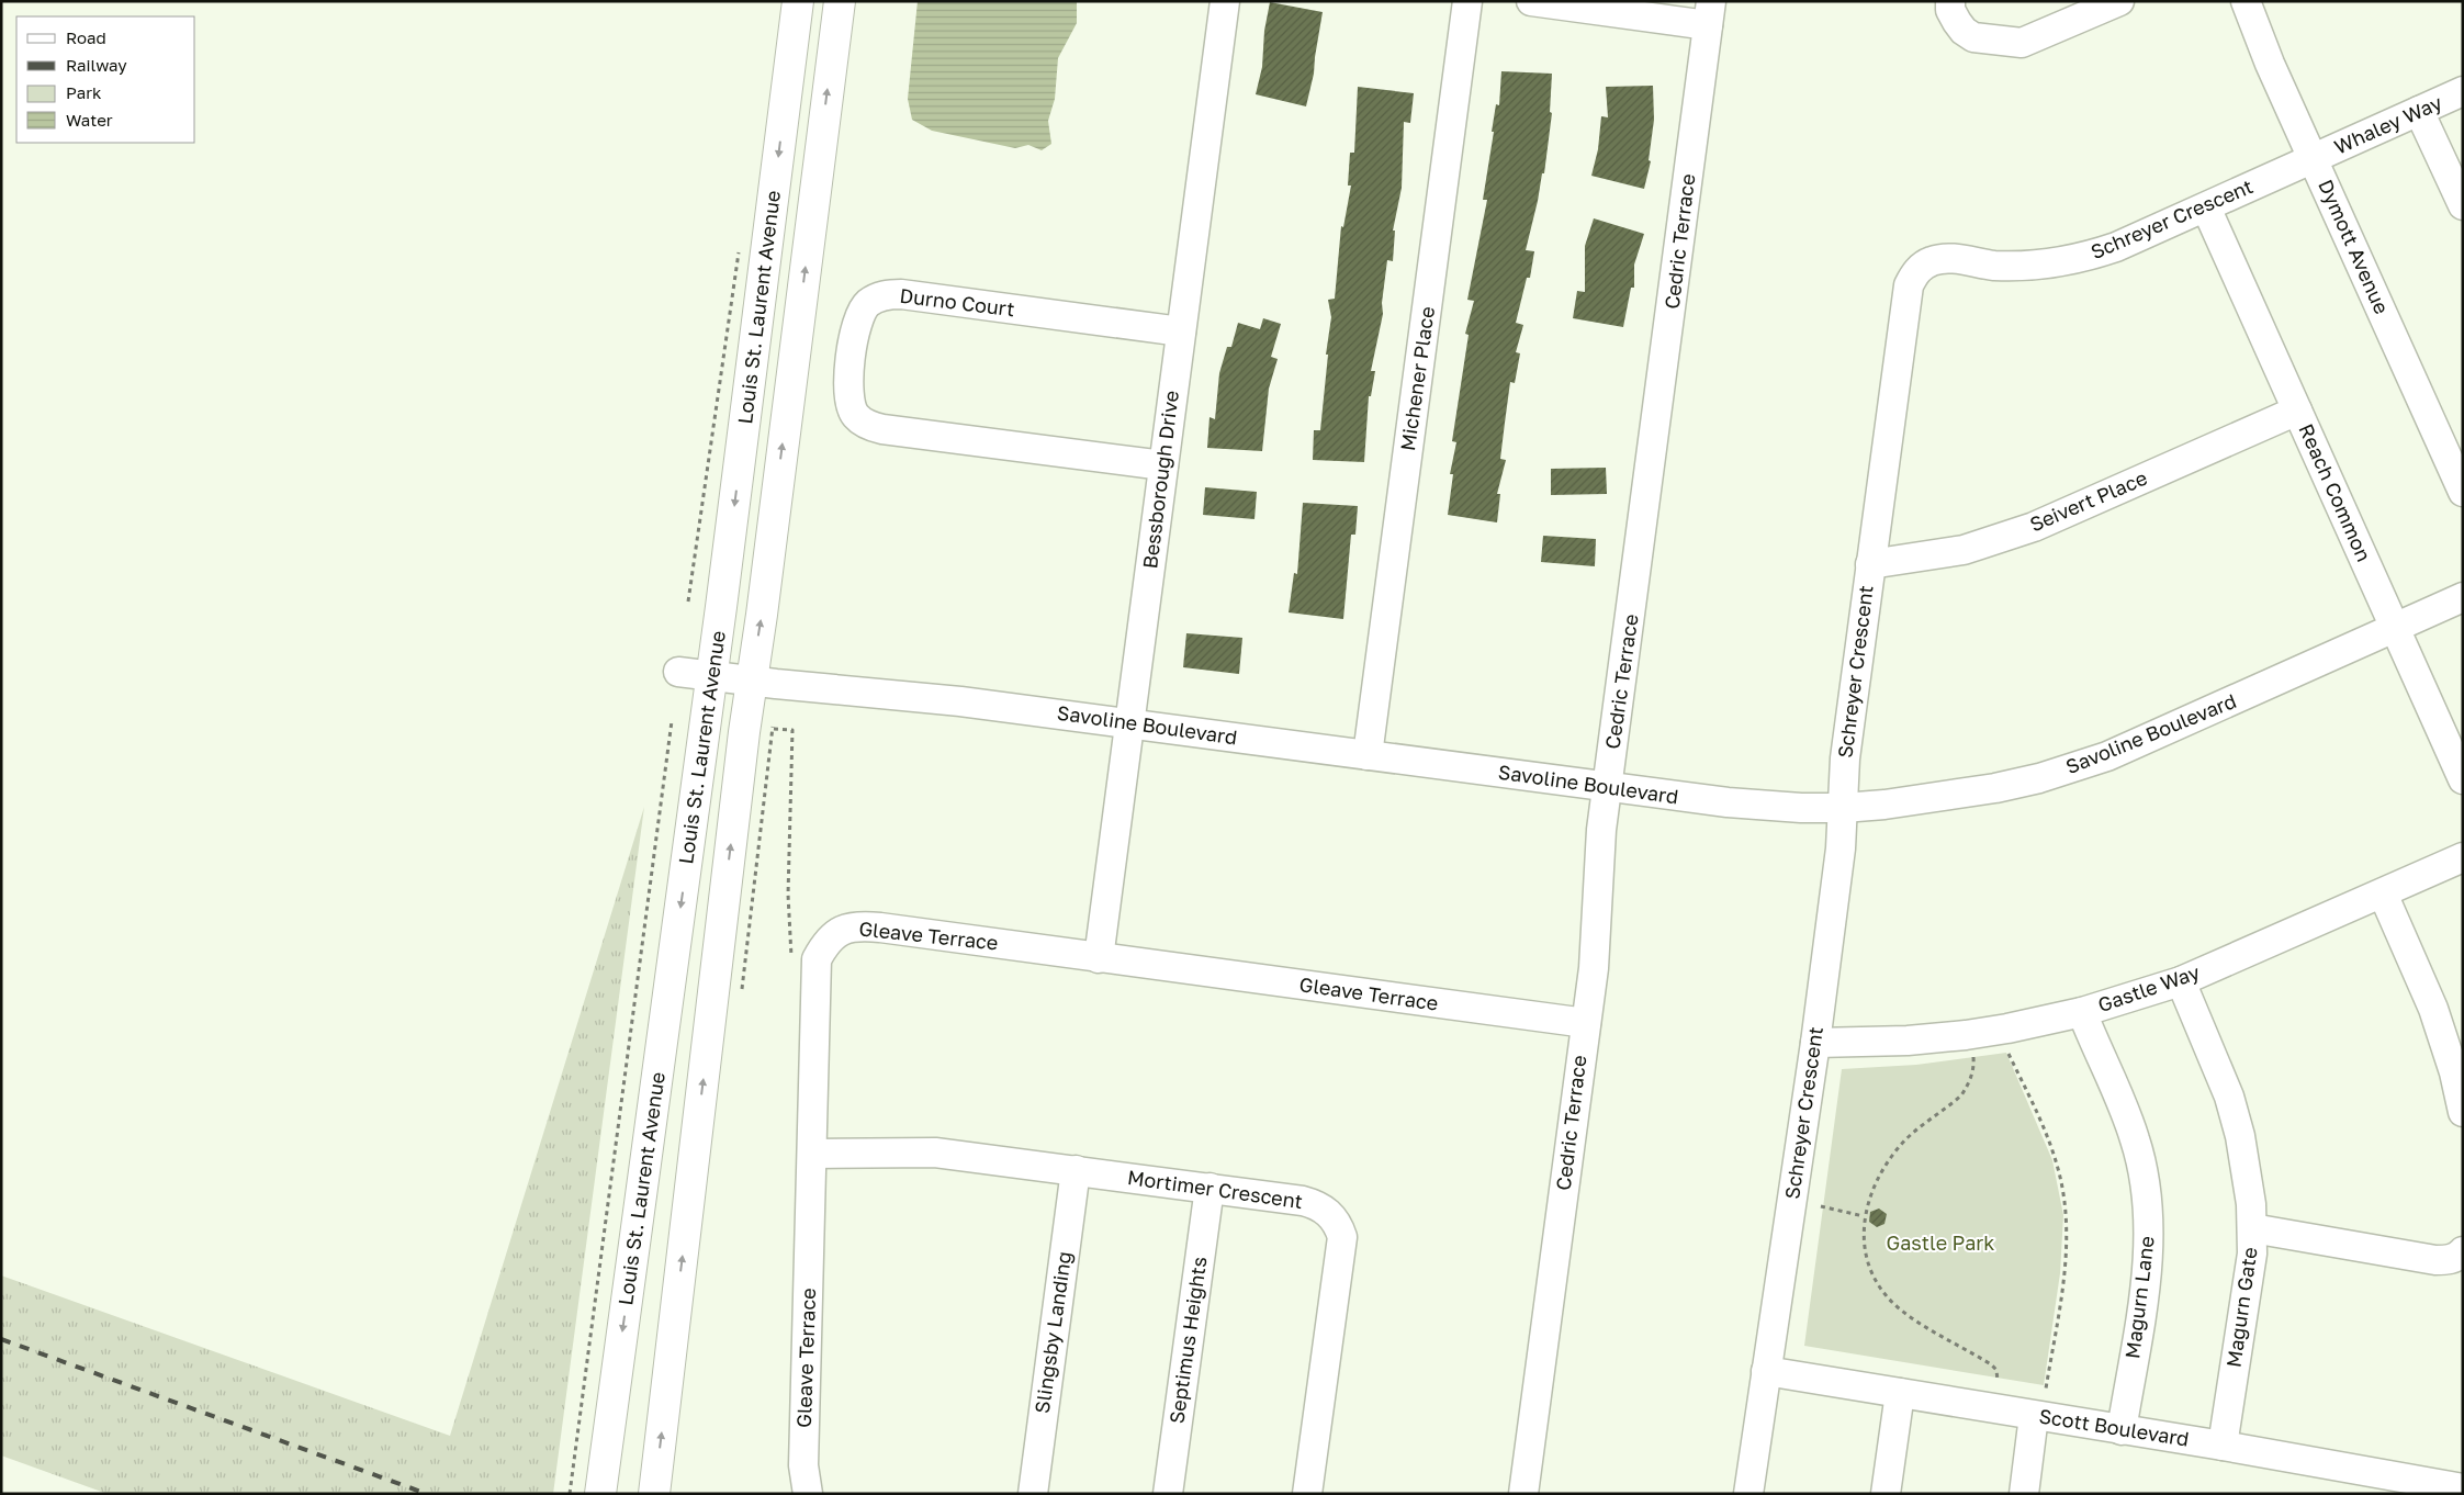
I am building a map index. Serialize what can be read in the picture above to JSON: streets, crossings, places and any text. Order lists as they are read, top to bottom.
{
  "streets": {
    "main road": ["Louis St. Laurent Avenue"],
    "street": [
      "Whaley Way",
      "Schreyer Crescent",
      "Cedric Terrace",
      "Dymott Avenue",
      "Durno Court",
      "Michener Place",
      "Bessborough Drive",
      "Reach Common",
      "Seivert Place",
      "Savoline Boulevard",
      "Gleave Terrace",
      "Gastle Way",
      "Mortimer Crescent",
      "Magurn Lane",
      "Magurn Gate",
      "Slingsby Landing",
      "Septimus Heights",
      "Scott Boulevard"
    ]
  },
  "crossings": [
    ["Whaley Way", "Schreyer Crescent"],
    ["Whaley Way", "Dymott Avenue"],
    ["Schreyer Crescent", "Dymott Avenue"],
    ["Schreyer Crescent", "Reach Common"],
    ["Schreyer Crescent", "Seivert Place"],
    ["Schreyer Crescent", "Savoline Boulevard"],
    ["Schreyer Crescent", "Gastle Way"],
    ["Schreyer Crescent", "Scott Boulevard"],
    ["Cedric Terrace", "Savoline Boulevard"],
    ["Cedric Terrace", "Gleave Terrace"],
    ["Durno Court", "Bessborough Drive"],
    ["Louis St. Laurent Avenue", "Savoline Boulevard"],
    ["Michener Place", "Savoline Boulevard"],
    ["Bessborough Drive", "Savoline Boulevard"],
    ["Bessborough Drive", "Gleave Terrace"],
    ["Reach Common", "Seivert Place"],
    ["Reach Common", "Savoline Boulevard"],
    ["Gleave Terrace", "Mortimer Crescent"],
    ["Gastle Way", "Magurn Lane"],
    ["Gastle Way", "Magurn Gate"],
    ["Mortimer Crescent", "Slingsby Landing"],
    ["Mortimer Crescent", "Septimus Heights"],
    ["Magurn Lane", "Scott Boulevard"],
    ["Magurn Gate", "Scott Boulevard"]
  ],
  "parks": ["Gastle Park"],
  "legend": [
    "Road",
    "Railway",
    "Park",
    "Water"
  ]
}
